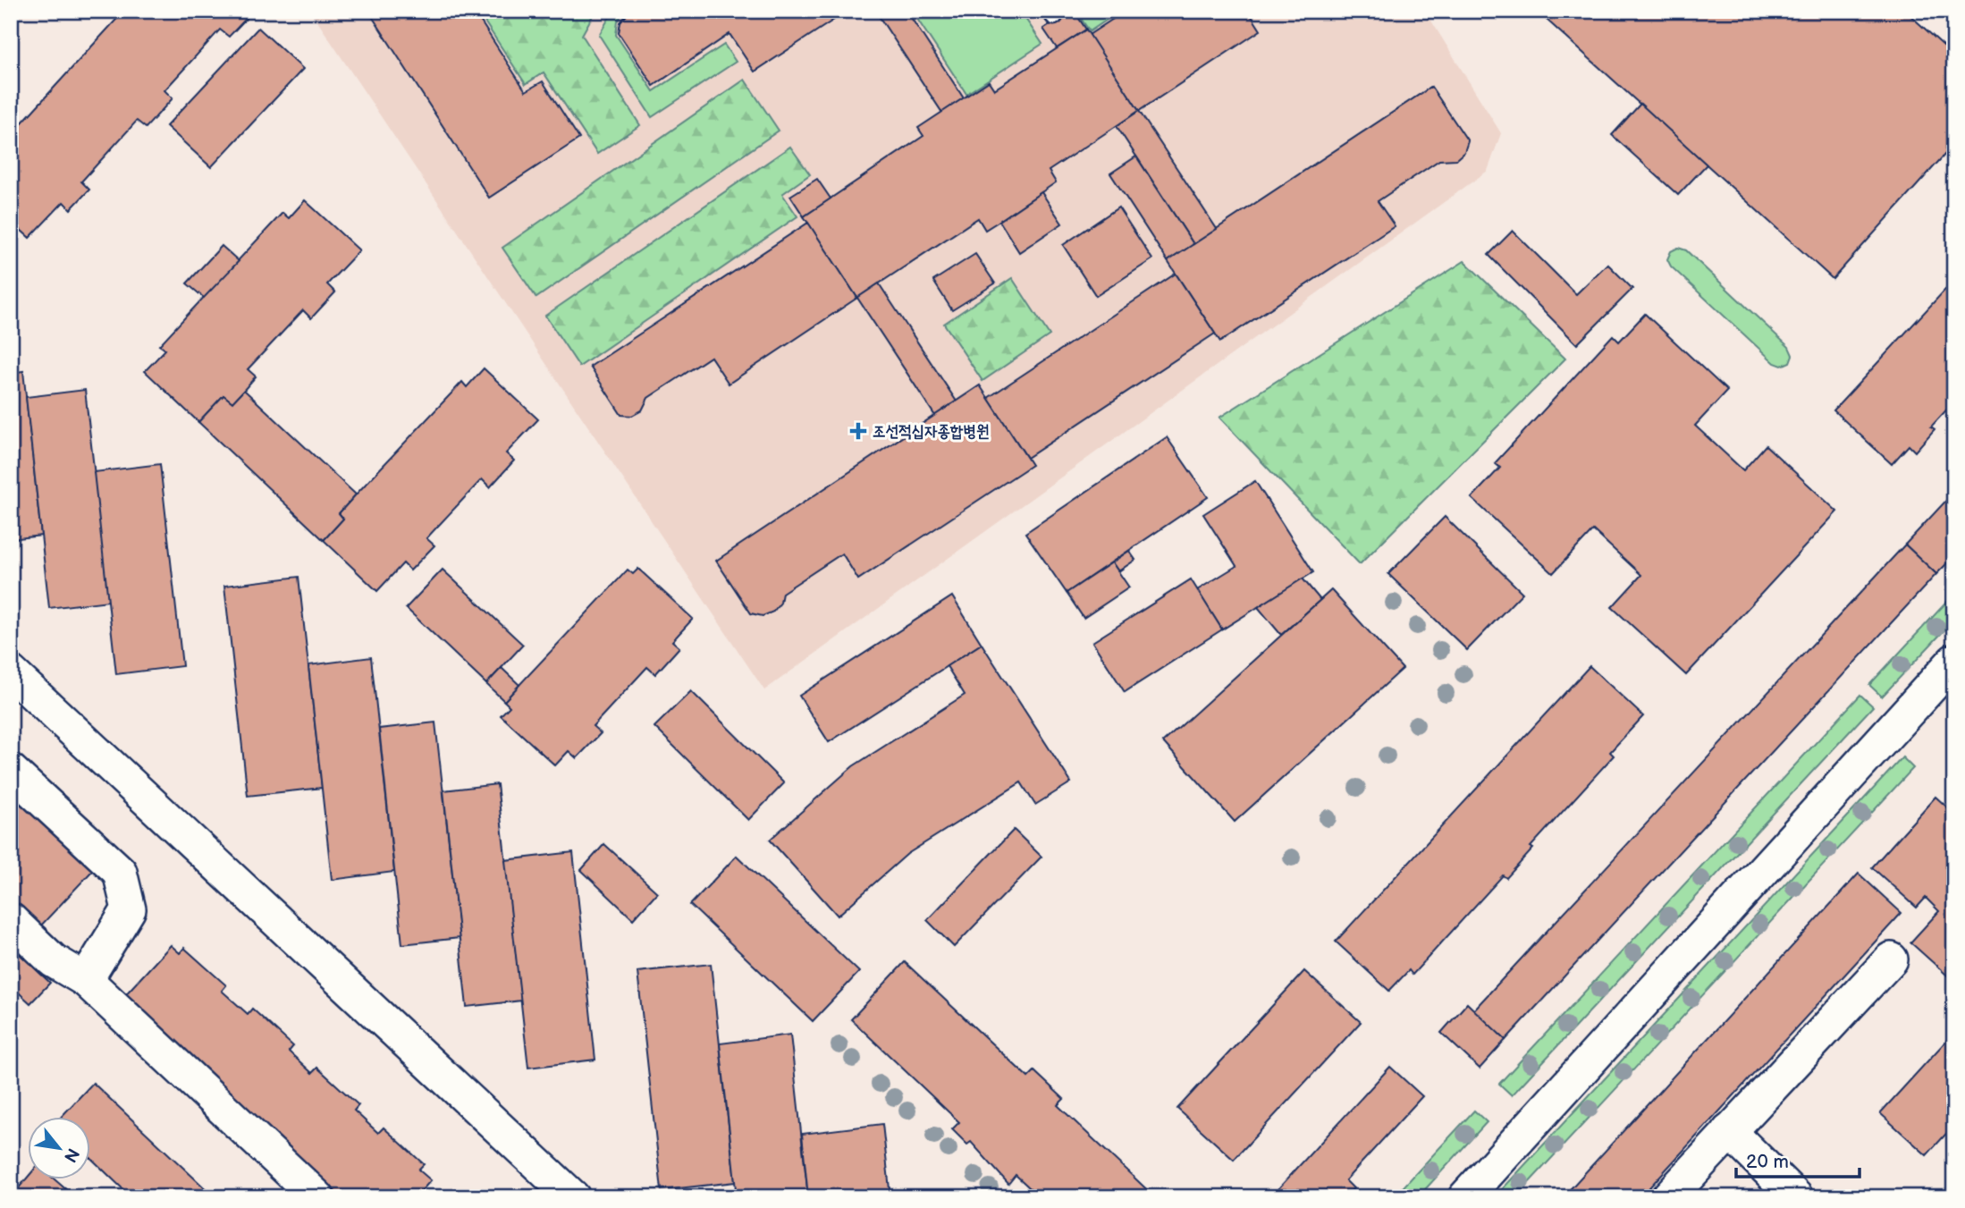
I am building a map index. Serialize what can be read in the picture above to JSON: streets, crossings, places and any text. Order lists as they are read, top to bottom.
{
  "places": {
    "health": ["조선적십자종합병원"]
  },
  "scale_bar": "20 m",
  "north": "bottom right"
}
